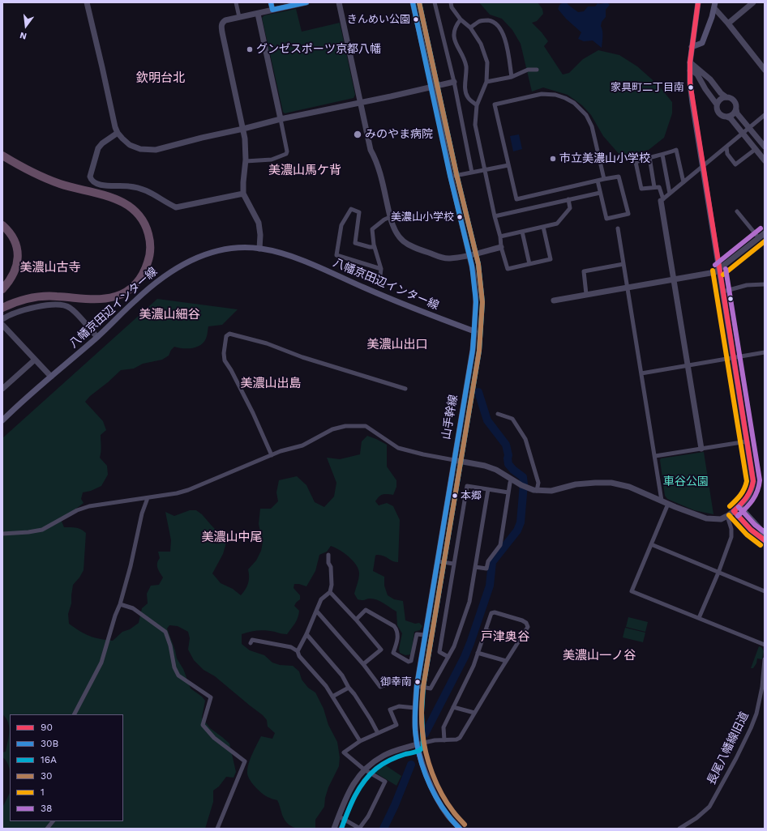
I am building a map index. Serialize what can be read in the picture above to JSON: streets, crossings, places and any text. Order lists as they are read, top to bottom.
{
  "streets": {
    "main road": ["八幡京田辺インター線", "山手幹線"],
    "street": ["長尾八幡線旧道"]
  },
  "crossings": [
    ["八幡京田辺インター線", "山手幹線"]
  ],
  "districts": [
    "欽明台北",
    "美濃山馬ケ背",
    "美濃山古寺",
    "美濃山細谷",
    "美濃山出口",
    "美濃山出島",
    "美濃山中尾",
    "戸津奥谷",
    "美濃山一ノ谷"
  ],
  "parks": ["車谷公園"],
  "places": [
    "きんめい公園",
    "グンゼスポーツ京都八幡",
    "家具町二丁目南",
    "みのやま病院",
    "市立美濃山小学校",
    "美濃山小学校",
    "本郷",
    "御幸南"
  ],
  "lines": [
    "transit line 90",
    "transit line 30B",
    "transit line 16A",
    "transit line 30",
    "transit line 38",
    "transit line 1"
  ],
  "legend": [
    "90",
    "30B",
    "16A",
    "30",
    "1",
    "38"
  ],
  "north": "bottom"
}
